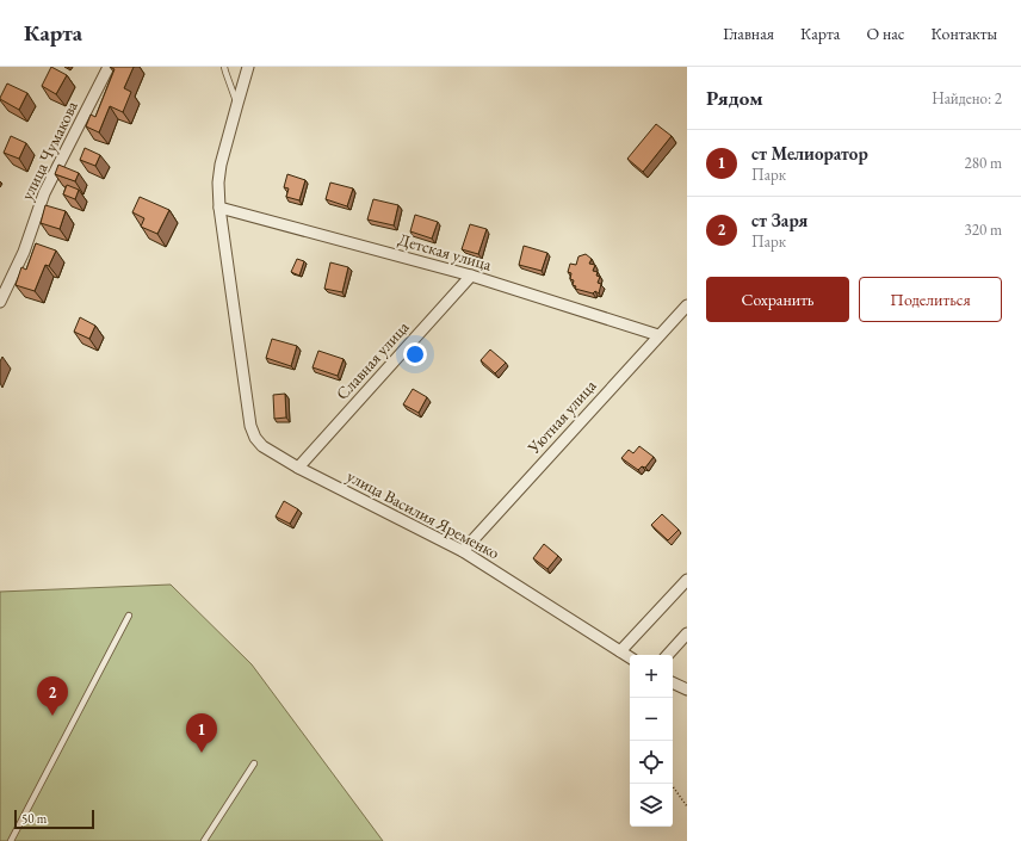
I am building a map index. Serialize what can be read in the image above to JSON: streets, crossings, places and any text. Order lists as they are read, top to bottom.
{
  "streets": {
    "street": [
      "улица Чумакова",
      "Детская улица",
      "Славная улица",
      "Уютная улица",
      "улица Василия Яременко"
    ]
  },
  "crossings": [
    ["Детская улица", "Славная улица"],
    ["Детская улица", "Уютная улица"],
    ["Детская улица", "улица Василия Яременко"],
    ["Славная улица", "улица Василия Яременко"],
    ["Уютная улица", "улица Василия Яременко"]
  ],
  "scale_bar": "50 m",
  "page": {
    "header": "Карта",
    "nav": [
      "Главная",
      "Карта",
      "О нас",
      "Контакты"
    ],
    "heading": ["Рядом", "Найдено: 2"],
    "list": [
      {
        "mark": "1",
        "name": "ст Мелиоратор",
        "note": "Парк",
        "value": "280 m"
      },
      {
        "mark": "2",
        "name": "ст Заря",
        "note": "Парк",
        "value": "320 m"
      }
    ],
    "buttons": ["Сохранить", "Поделиться"],
    "map_buttons": ["+", "−"],
    "pins": ["2", "1"],
    "scale": "50 m"
  }
}
